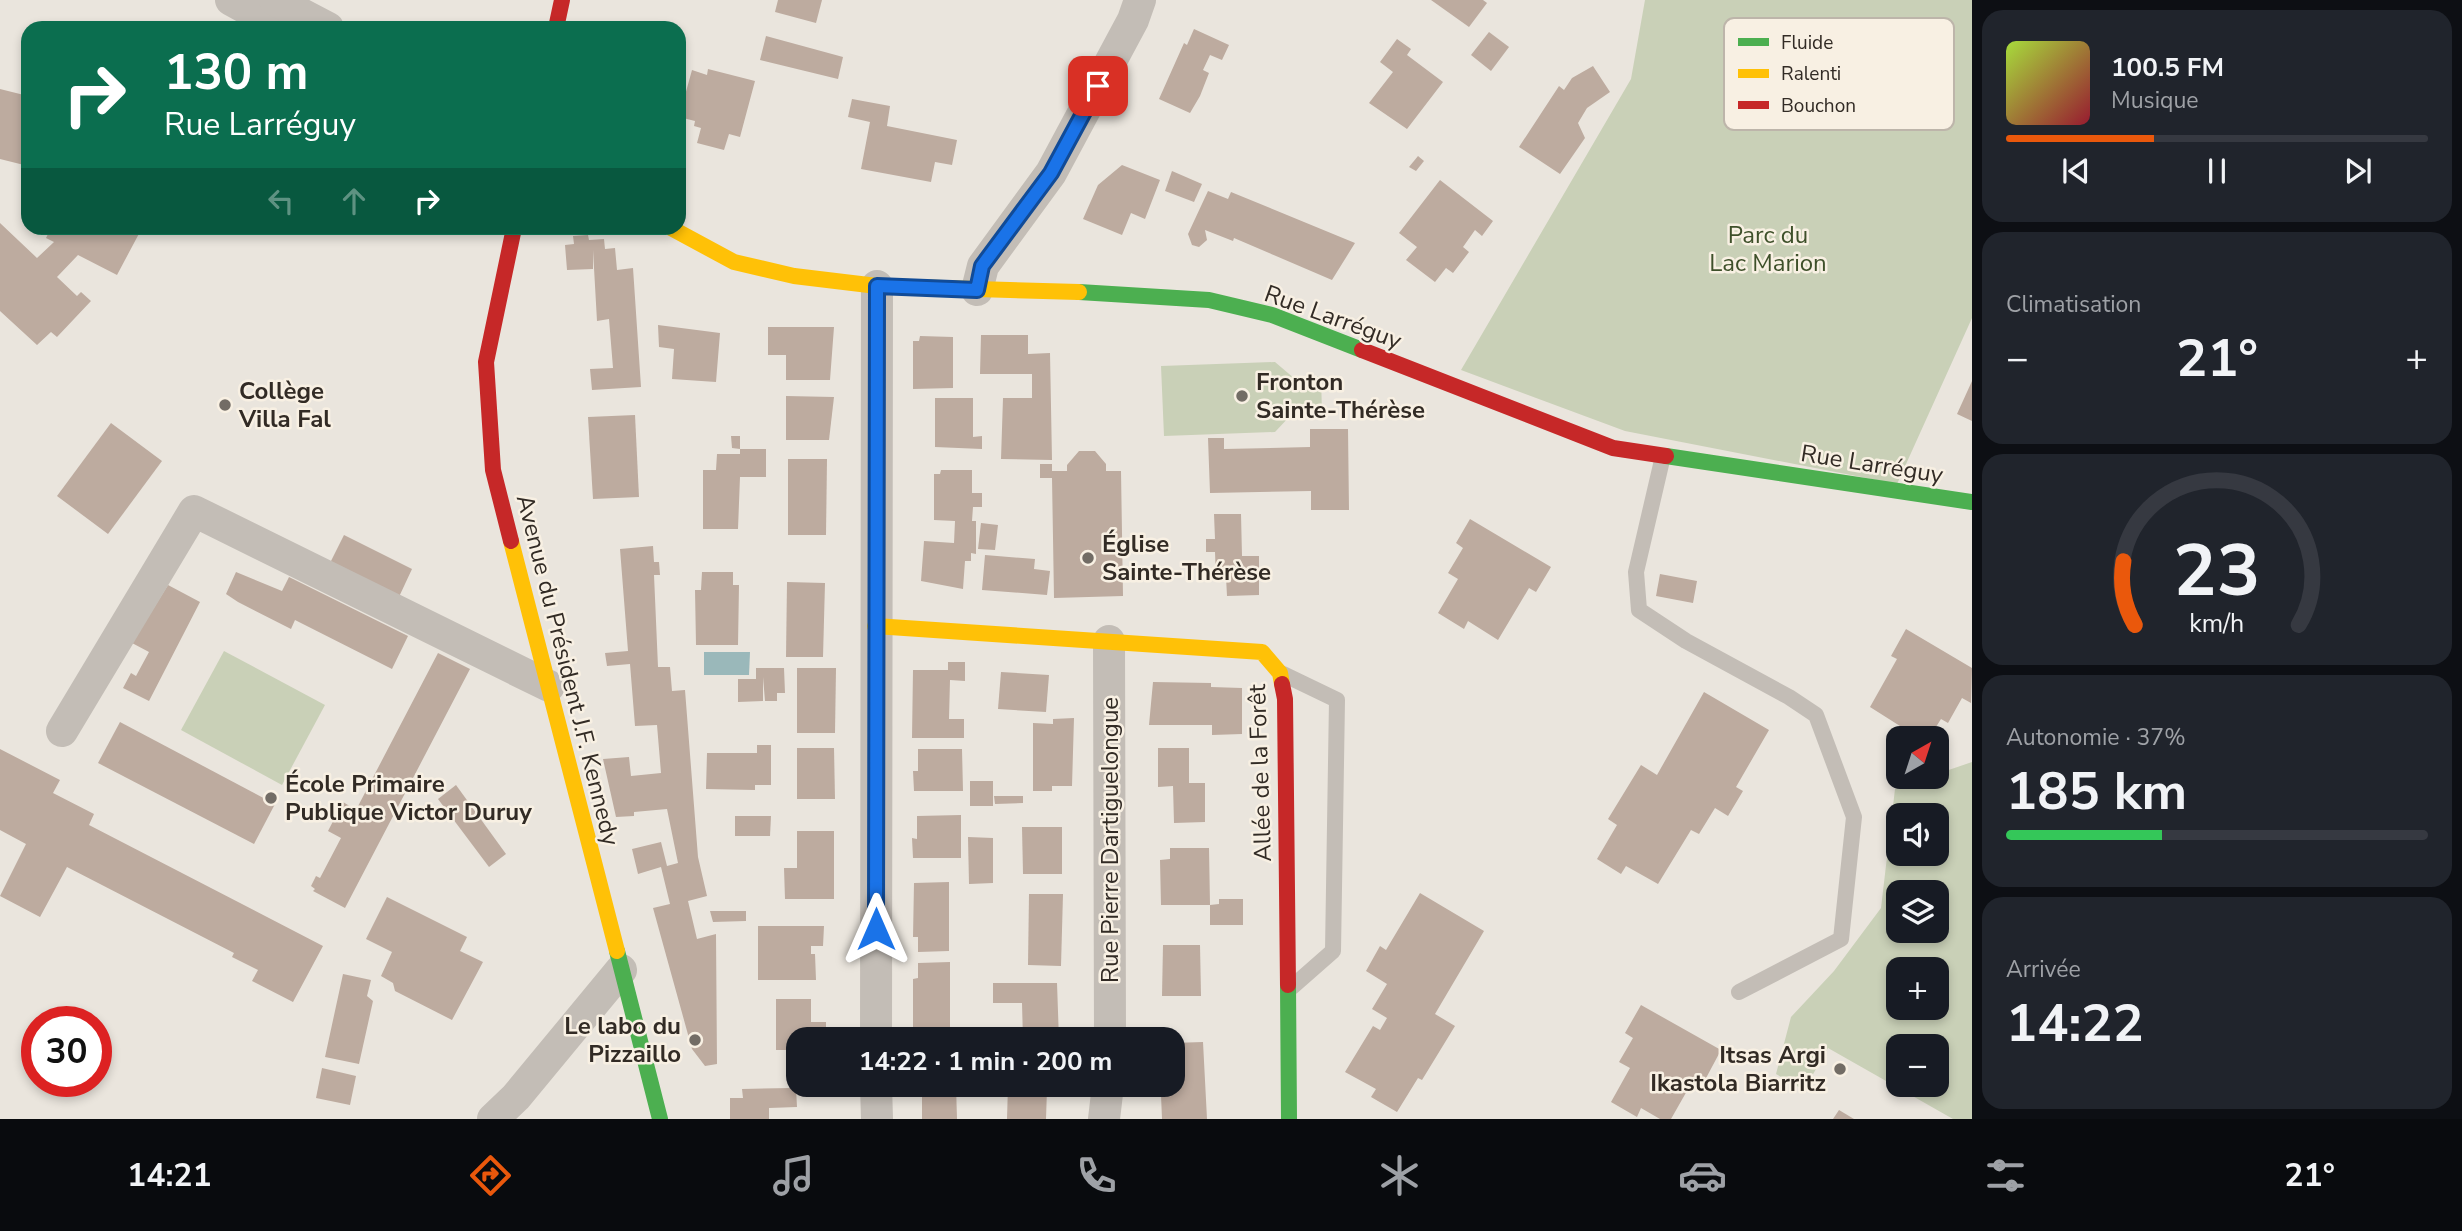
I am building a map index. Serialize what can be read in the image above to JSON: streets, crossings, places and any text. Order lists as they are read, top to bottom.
{
  "streets": {
    "street": [
      "Rue Larréguy",
      "Avenue du Président J.F. Kennedy",
      "Allée de la Forêt",
      "Rue Pierre Dartiguelongue"
    ]
  },
  "crossings": [
    ["Allée de la Forêt", "Rue Pierre Dartiguelongue"]
  ],
  "parks": ["Parc du Lac Marion"],
  "places": [
    "Fronton Sainte-Thérèse",
    "Collège Villa Fal",
    "Église Sainte-Thérèse",
    "École Primaire Publique Victor Duruy",
    "Le labo du Pizzaillo",
    "Itsas Argi Ikastola Biarritz"
  ],
  "legend": ["Fluide", "Ralenti", "Bouchon"],
  "north": "top right",
  "page": {
    "turn": ["130 m", "Rue Larréguy"],
    "song": ["100.5 FM", "Musique"],
    "tile": [
      "Climatisation",
      ["Autonomie · 37%", "185 km"],
      ["Arrivée", "14:22"]
    ],
    "heat": ["−", "21°", "+"],
    "map_buttons": ["+", "−"],
    "limit": "30",
    "trip": "14:22 · 1 min · 200 m",
    "tabs": ["14:21", "21°"],
    "gauge": ["23", "km/h"]
  }
}
